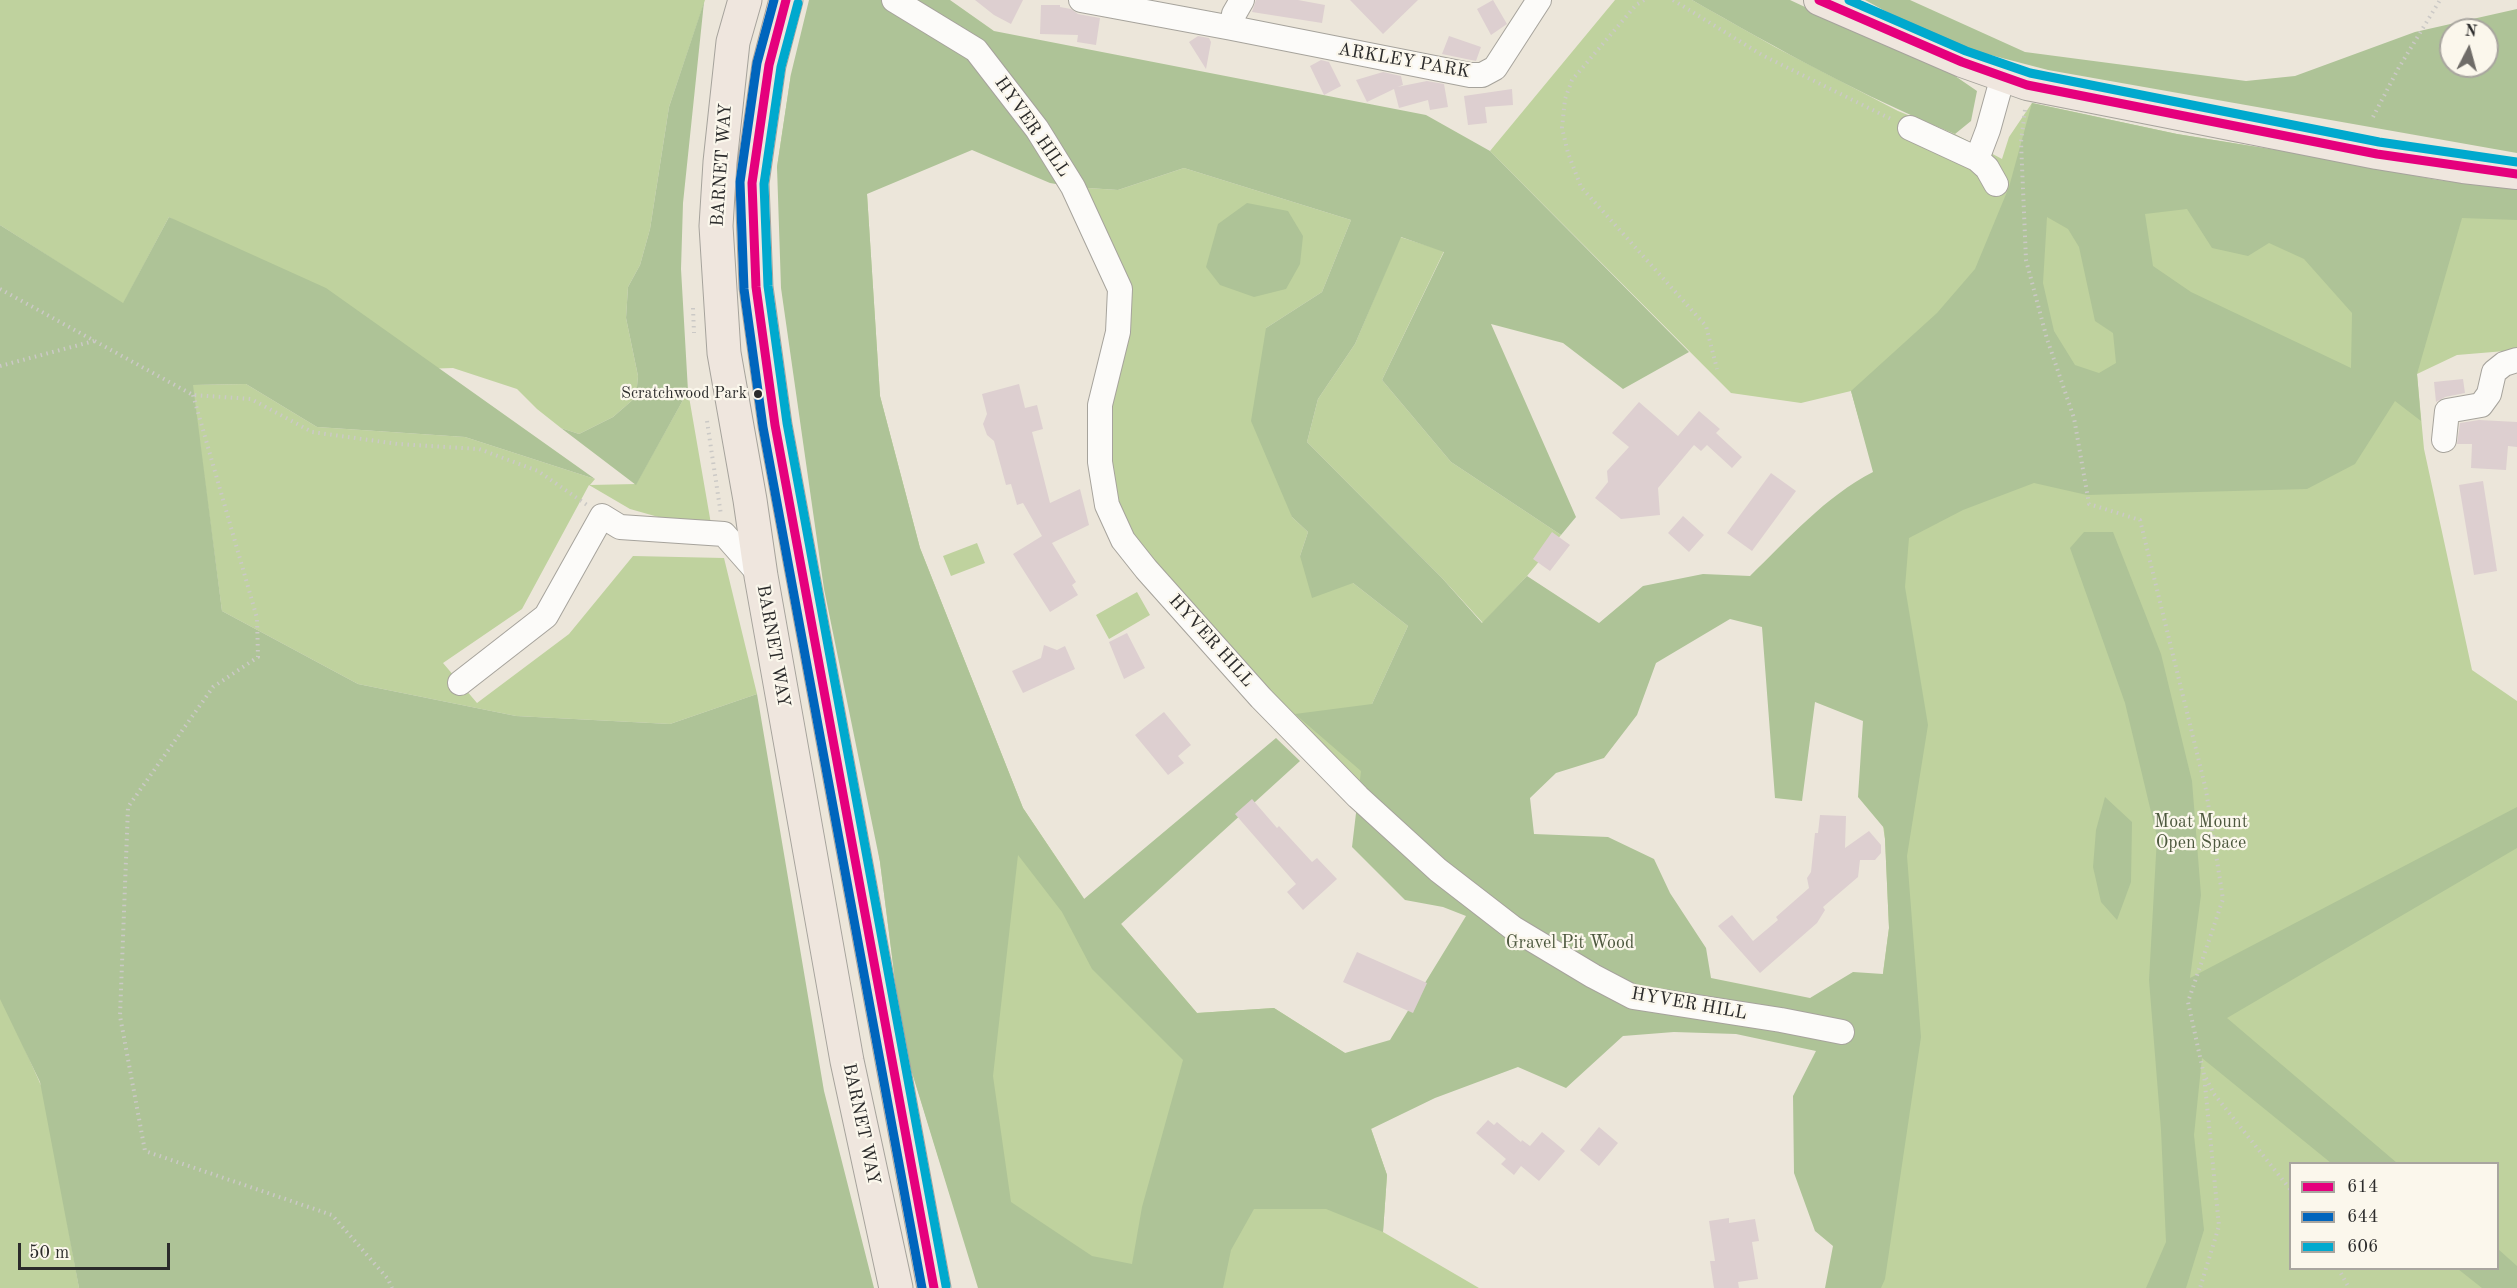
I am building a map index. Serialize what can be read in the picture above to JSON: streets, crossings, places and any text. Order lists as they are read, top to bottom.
{
  "streets": {
    "highway": ["BARNET WAY"],
    "street": ["ARKLEY PARK", "HYVER HILL"]
  },
  "parks": ["Moat Mount Open Space", "Gravel Pit Wood"],
  "places": ["Scratchwood Park"],
  "lines": ["transit line 614", "transit line 644", "transit line 606"],
  "legend": ["614", "644", "606"],
  "scale_bar": "50 m",
  "north": "top"
}
